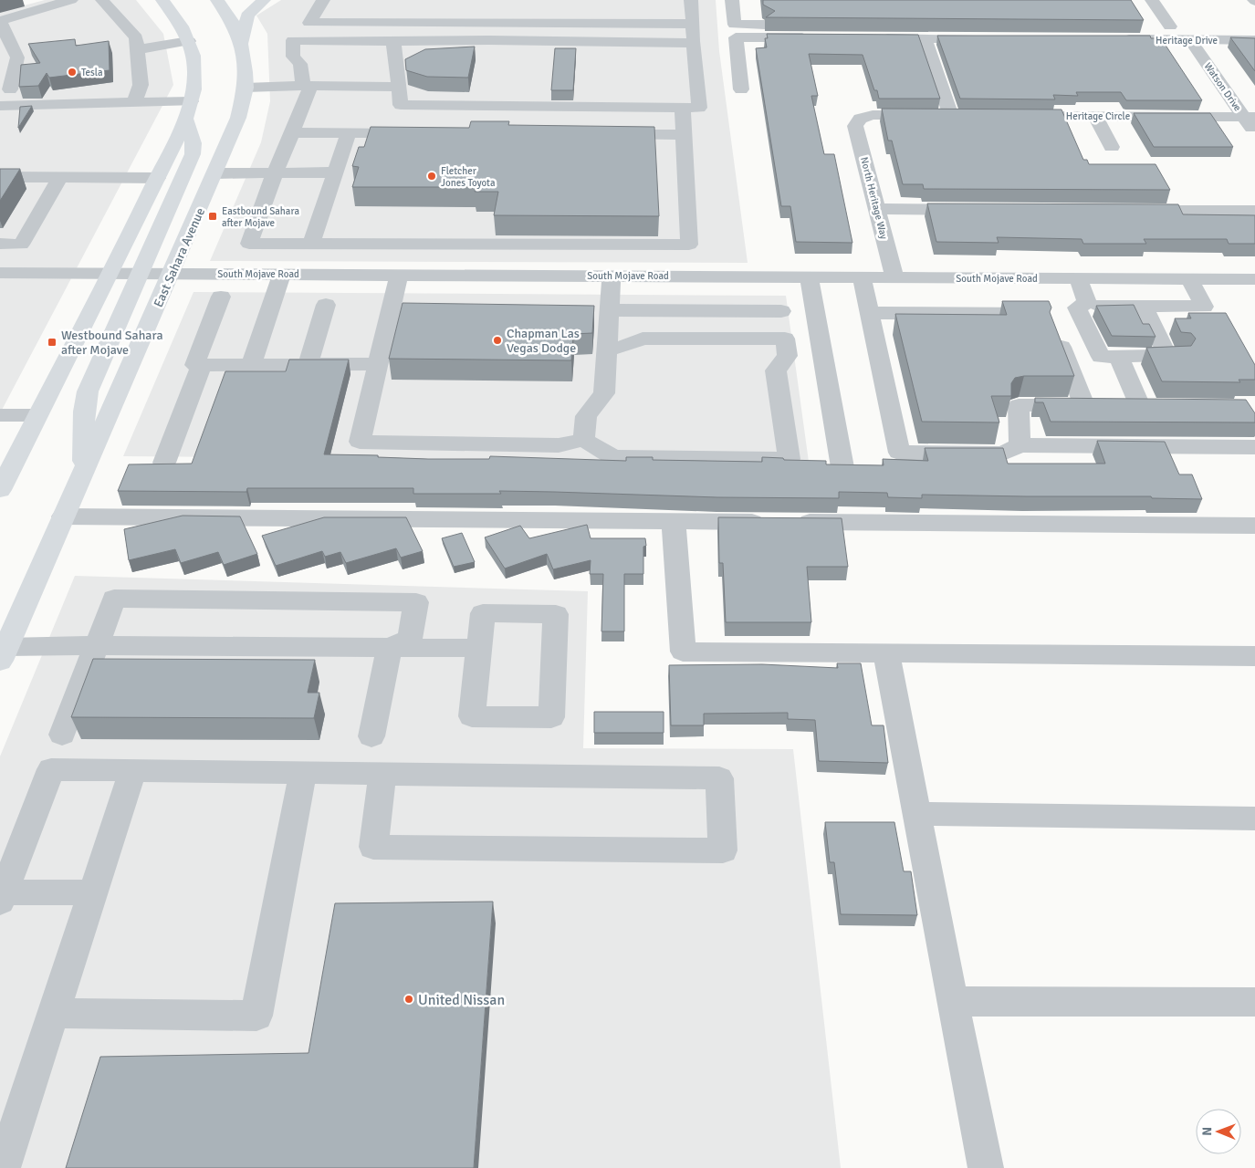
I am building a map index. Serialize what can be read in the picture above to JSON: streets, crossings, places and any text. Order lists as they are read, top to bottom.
{
  "streets": {
    "main road": ["East Sahara Avenue"],
    "street": [
      "Heritage Drive",
      "Watson Drive",
      "Heritage Circle",
      "North Heritage Way",
      "South Mojave Road"
    ]
  },
  "crossings": [
    ["Heritage Drive", "Watson Drive"],
    ["Watson Drive", "Heritage Circle"],
    ["North Heritage Way", "South Mojave Road"],
    ["East Sahara Avenue", "South Mojave Road"]
  ],
  "places": {
    "other": [
      "Tesla",
      "Fletcher Jones Toyota",
      "Chapman Las Vegas Dodge",
      "United Nissan"
    ],
    "transit": ["Eastbound Sahara after Mojave", "Westbound Sahara after Mojave"]
  },
  "north": "left"
}
